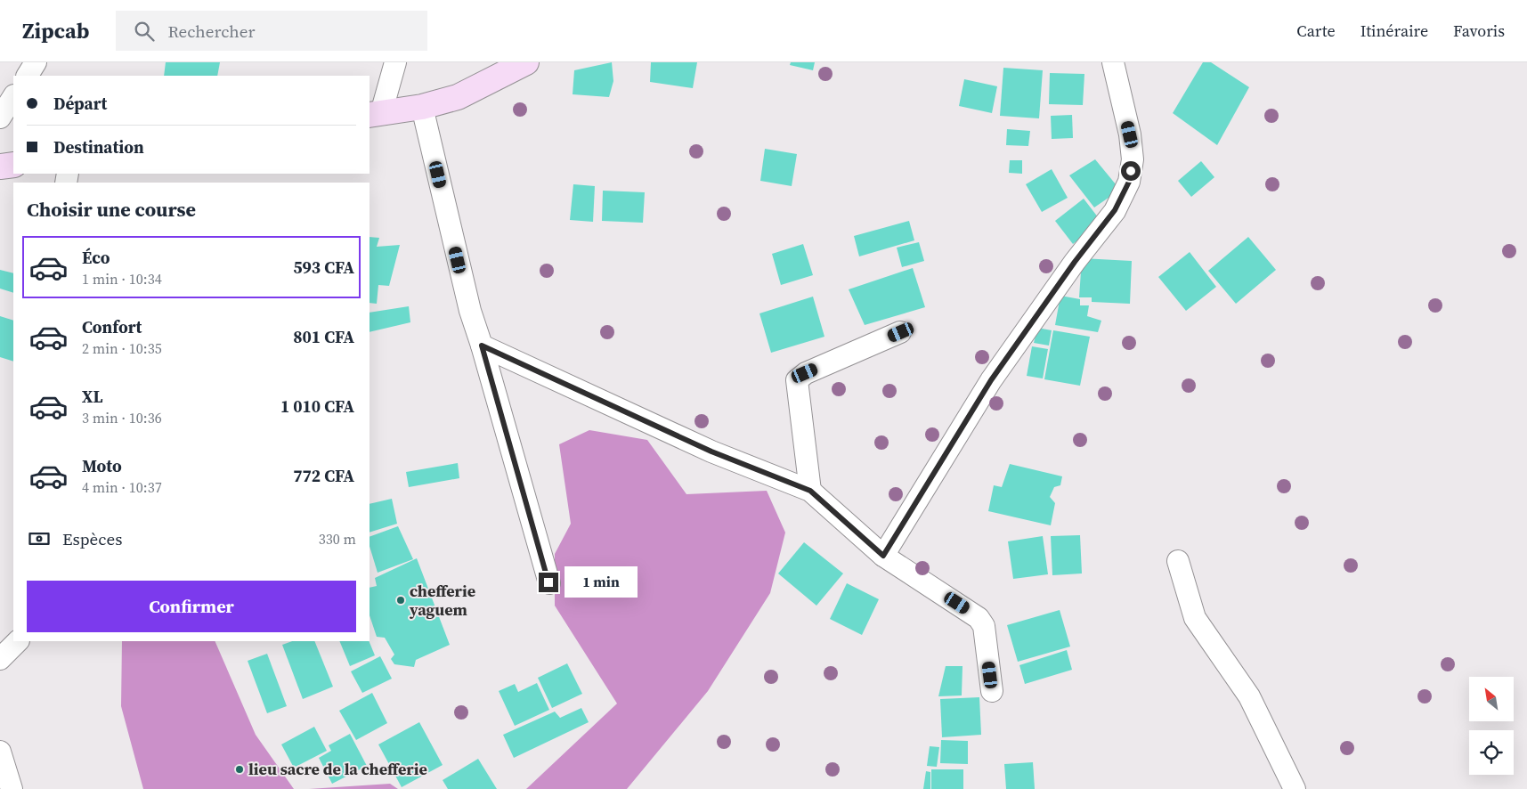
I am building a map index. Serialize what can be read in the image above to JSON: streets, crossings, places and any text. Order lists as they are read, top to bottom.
{
  "places": ["chefferie yaguem", "lieu sacre de la chefferie"],
  "north": "top left",
  "page": {
    "header": "Zipcab",
    "search": "Rechercher",
    "nav": ["Carte", "Itinéraire", "Favoris"],
    "banner": ["Départ", "Destination"],
    "heading": "Choisir une course",
    "list": [
      {
        "name": "Éco",
        "note": "1 min · 10:34",
        "value": "593 CFA"
      },
      {
        "name": "Confort",
        "note": "2 min · 10:35",
        "value": "801 CFA"
      },
      {
        "name": "XL",
        "note": "3 min · 10:36",
        "value": "1 010 CFA"
      },
      {
        "name": "Moto",
        "note": "4 min · 10:37",
        "value": "772 CFA"
      }
    ],
    "pay": ["Espèces", "330 m"],
    "bubble": "1 min",
    "buttons": "Confirmer"
  }
}
